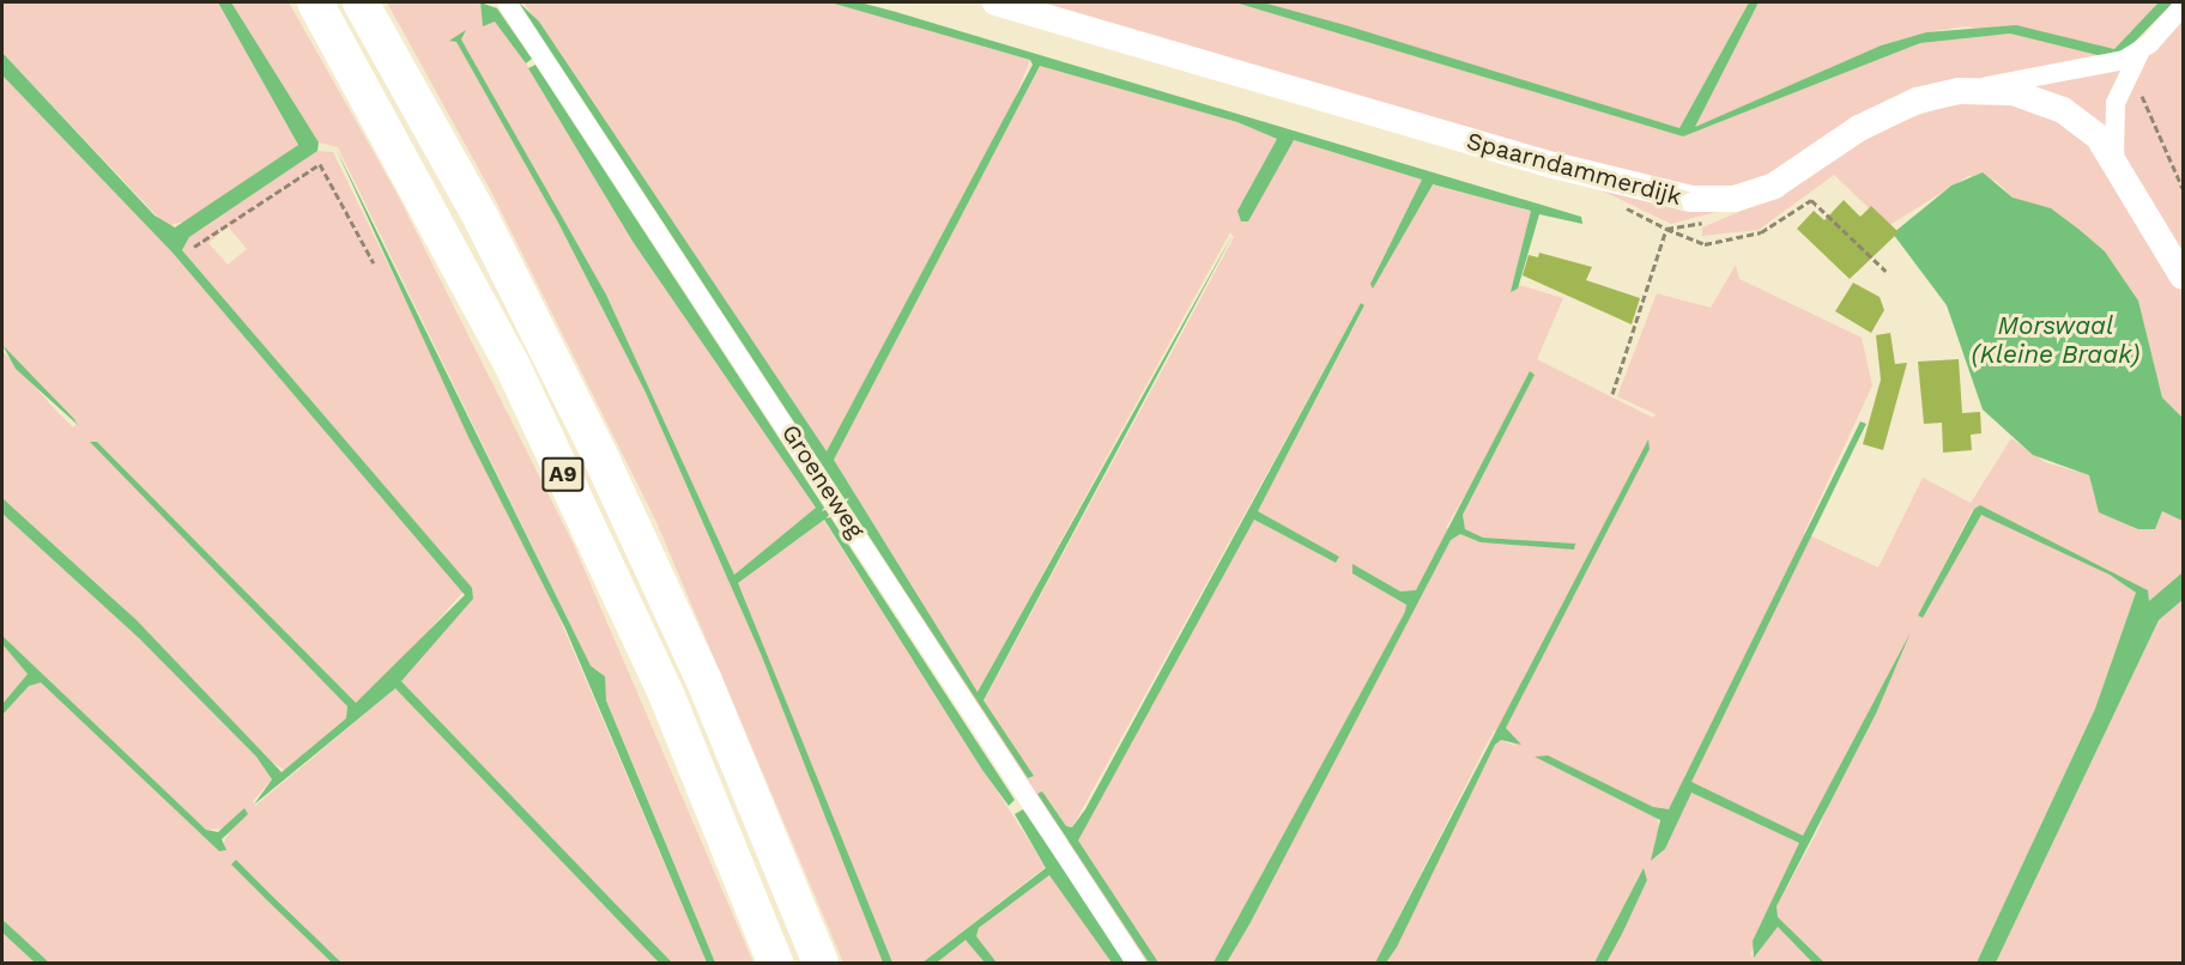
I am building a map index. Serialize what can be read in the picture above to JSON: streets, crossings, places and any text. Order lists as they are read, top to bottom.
{
  "streets": {
    "highway": ["A9"],
    "street": ["Spaarndammerdijk", "Groeneweg"]
  },
  "water": ["Morswaal (Kleine Braak)"]
}
